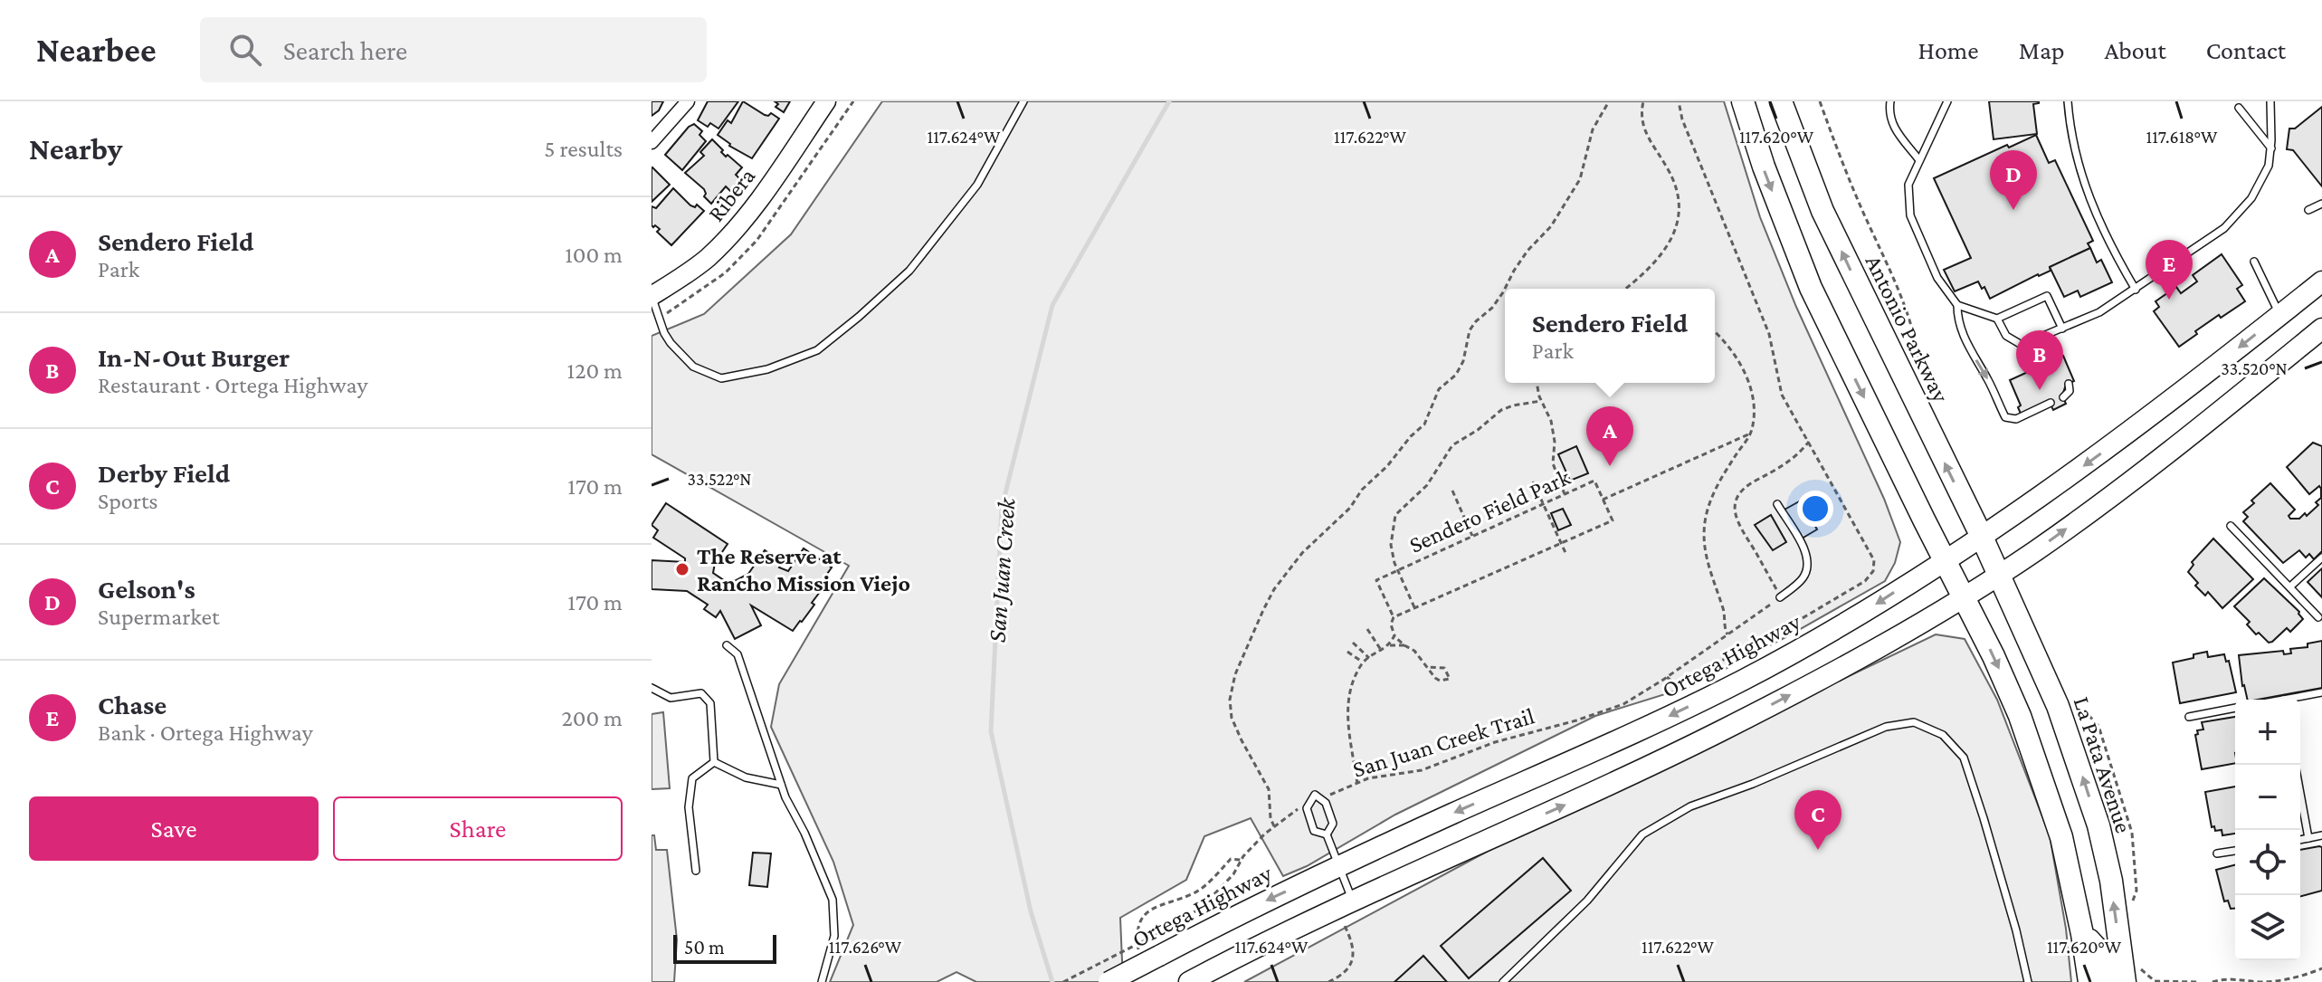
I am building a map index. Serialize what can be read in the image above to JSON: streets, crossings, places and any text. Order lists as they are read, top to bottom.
{
  "streets": {
    "highway": ["Antonio Parkway", "La Pata Avenue"],
    "main road": ["Ortega Highway"],
    "street": ["Ribera"],
    "path": ["Sendero Field Park", "San Juan Creek Trail"]
  },
  "crossings": [
    ["Antonio Parkway", "Ortega Highway"],
    ["Antonio Parkway", "La Pata Avenue"]
  ],
  "water": ["San Juan Creek"],
  "places": ["The Reserve at Rancho Mission Viejo"],
  "scale_bar": "50 m",
  "page": {
    "header": "Nearbee",
    "search": "Search here",
    "nav": [
      "Home",
      "Map",
      "About",
      "Contact"
    ],
    "heading": ["Nearby", "5 results"],
    "pins": [
      "D",
      "E",
      "B",
      "A",
      "C"
    ],
    "list": [
      {
        "mark": "A",
        "name": "Sendero Field",
        "note": "Park",
        "value": "100 m"
      },
      {
        "mark": "B",
        "name": "In-N-Out Burger",
        "note": "Restaurant · Ortega Highway",
        "value": "120 m"
      },
      {
        "mark": "C",
        "name": "Derby Field",
        "note": "Sports",
        "value": "170 m"
      },
      {
        "mark": "D",
        "name": "Gelson's",
        "note": "Supermarket",
        "value": "170 m"
      },
      {
        "mark": "E",
        "name": "Chase",
        "note": "Bank · Ortega Highway",
        "value": "200 m"
      }
    ],
    "popup": ["Sendero Field", "Park"],
    "map_buttons": ["+", "−"],
    "buttons": ["Save", "Share"],
    "scale": "50 m"
  },
  "coordinates": [
    "117.624°W",
    "117.622°W",
    "117.620°W",
    "117.618°W",
    "33.520°N",
    "33.522°N",
    "117.626°W"
  ]
}
